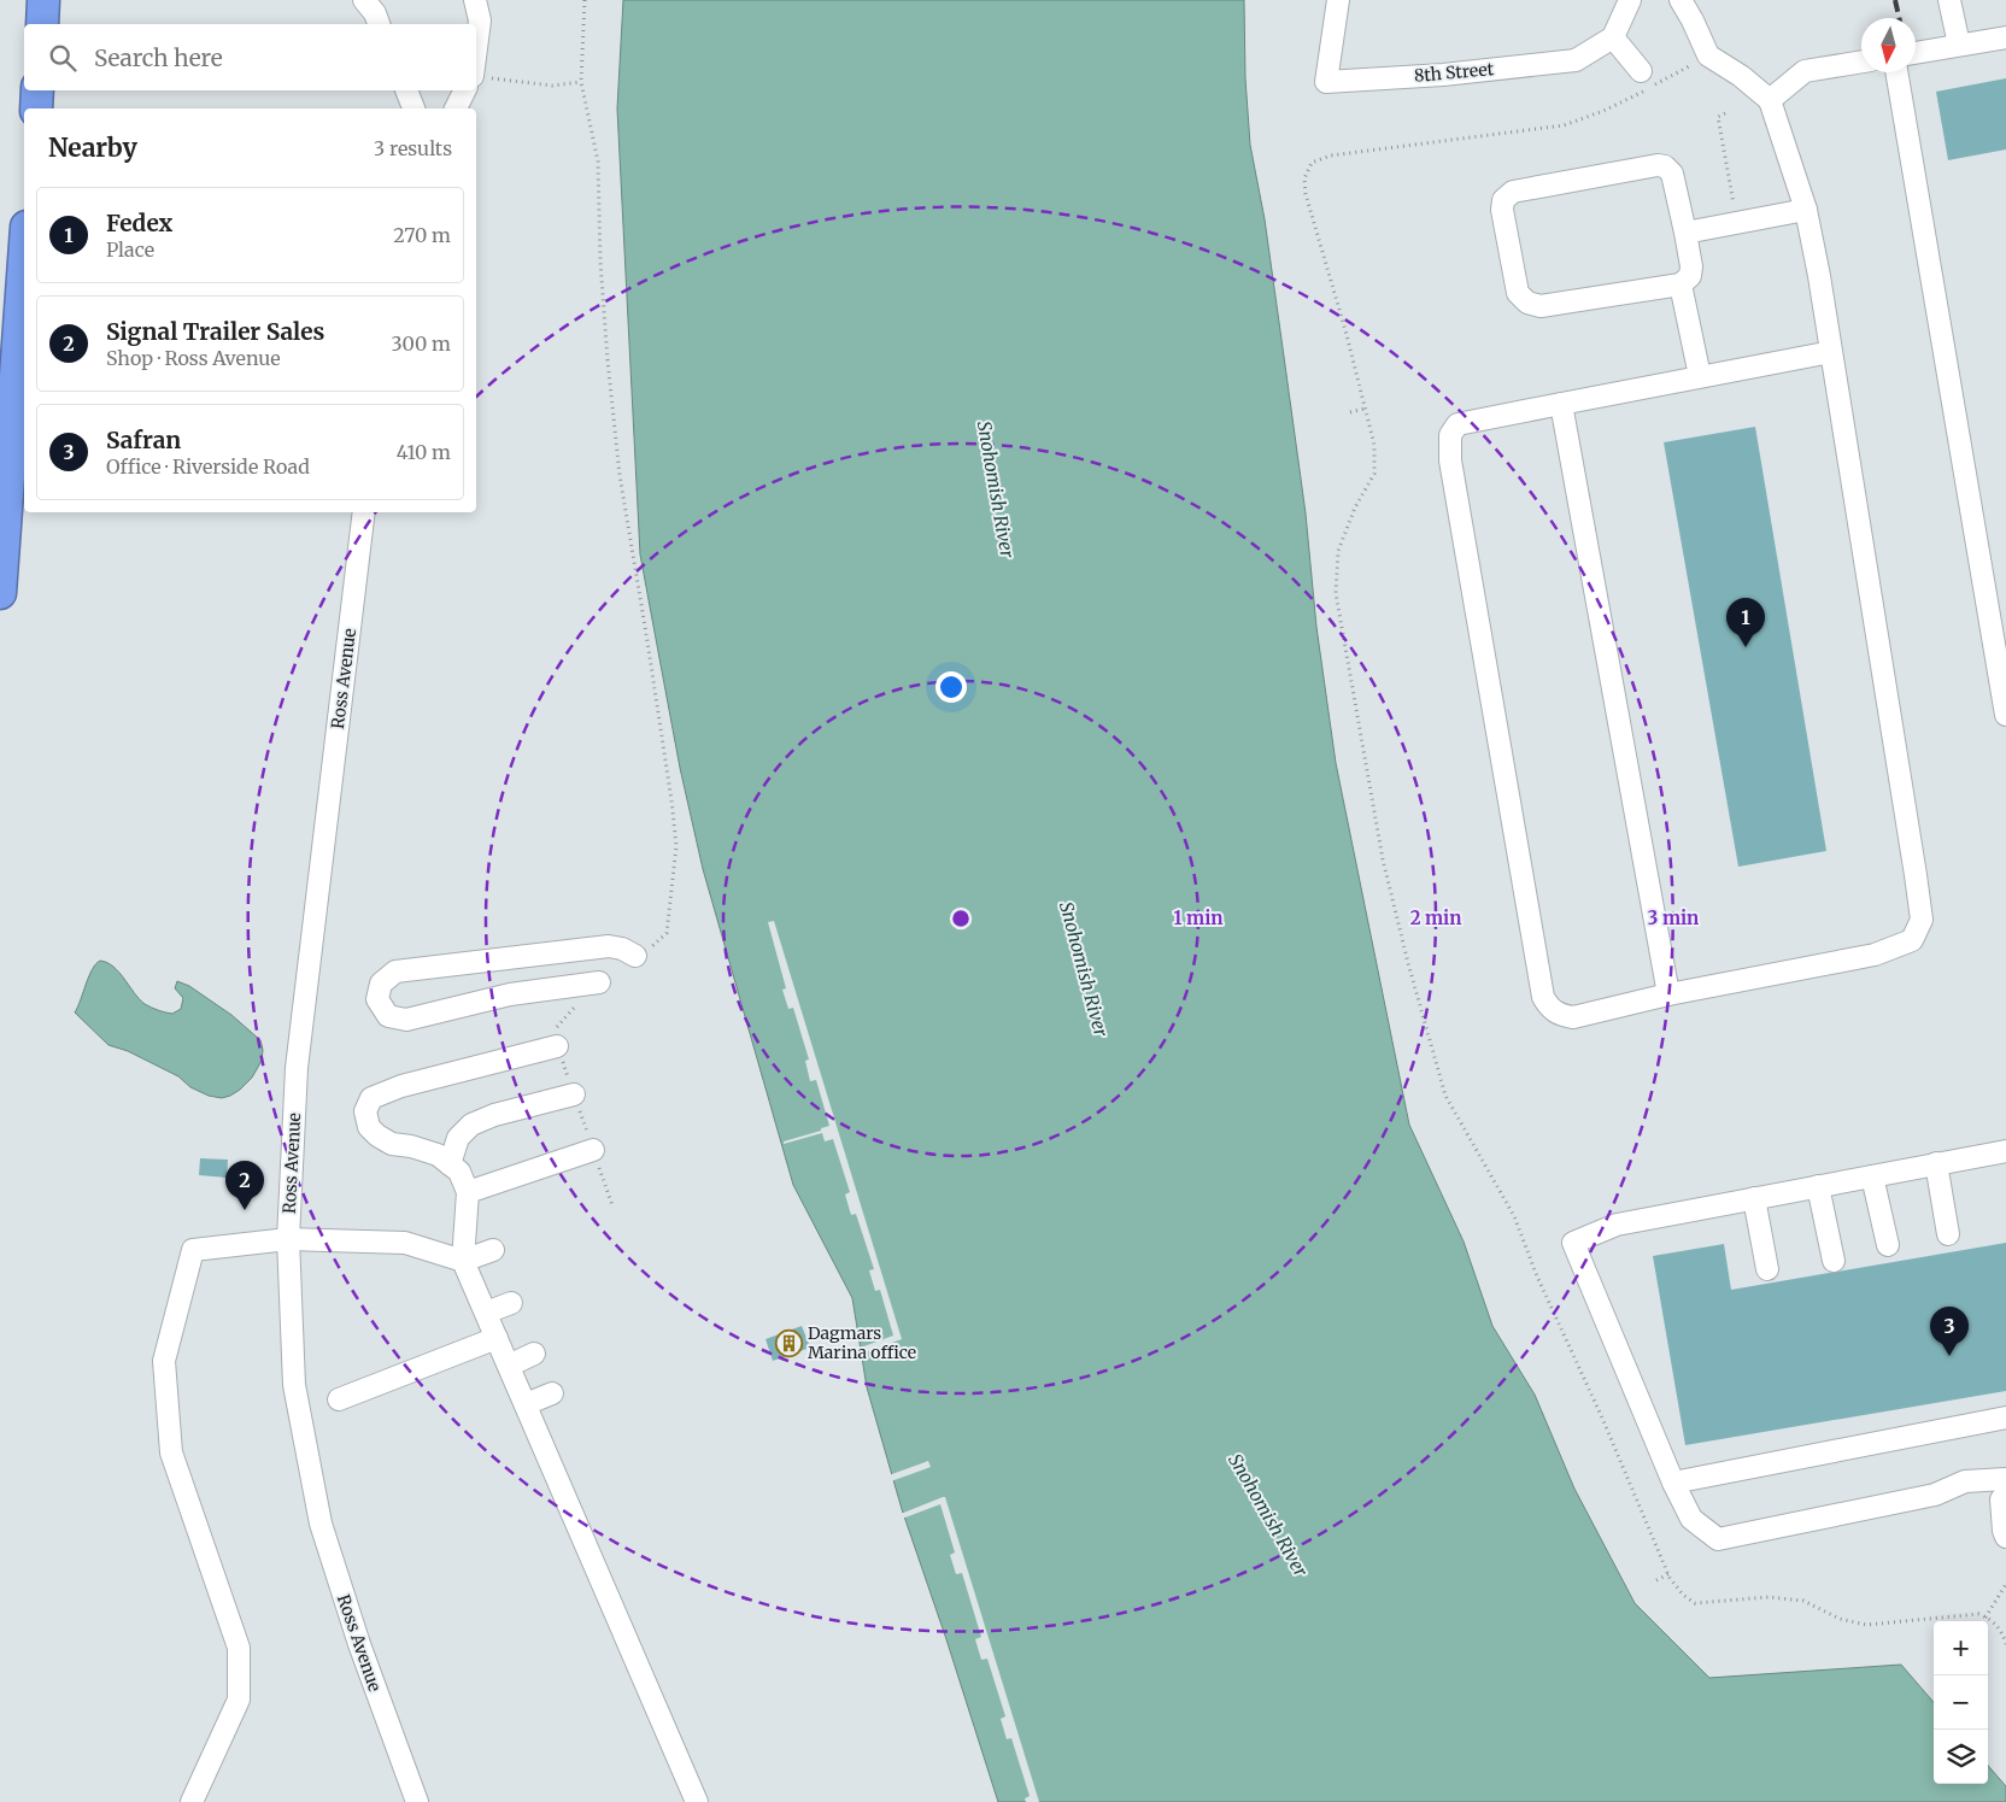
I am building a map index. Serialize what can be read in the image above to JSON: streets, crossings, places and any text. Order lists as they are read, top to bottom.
{
  "streets": {
    "street": ["8th Street", "Ross Avenue"]
  },
  "water": ["Snohomish River"],
  "places": {
    "building": ["Dagmars Marina office"]
  },
  "north": "bottom",
  "page": {
    "search": "Search here",
    "heading": ["Nearby", "3 results"],
    "list": [
      {
        "mark": "1",
        "name": "Fedex",
        "note": "Place",
        "value": "270 m"
      },
      {
        "mark": "2",
        "name": "Signal Trailer Sales",
        "note": "Shop · Ross Avenue",
        "value": "300 m"
      },
      {
        "mark": "3",
        "name": "Safran",
        "note": "Office · Riverside Road",
        "value": "410 m"
      }
    ],
    "pins": ["1", "2", "3"],
    "map_buttons": ["+", "−"]
  },
  "rings": ["1 min", "2 min", "3 min"]
}
